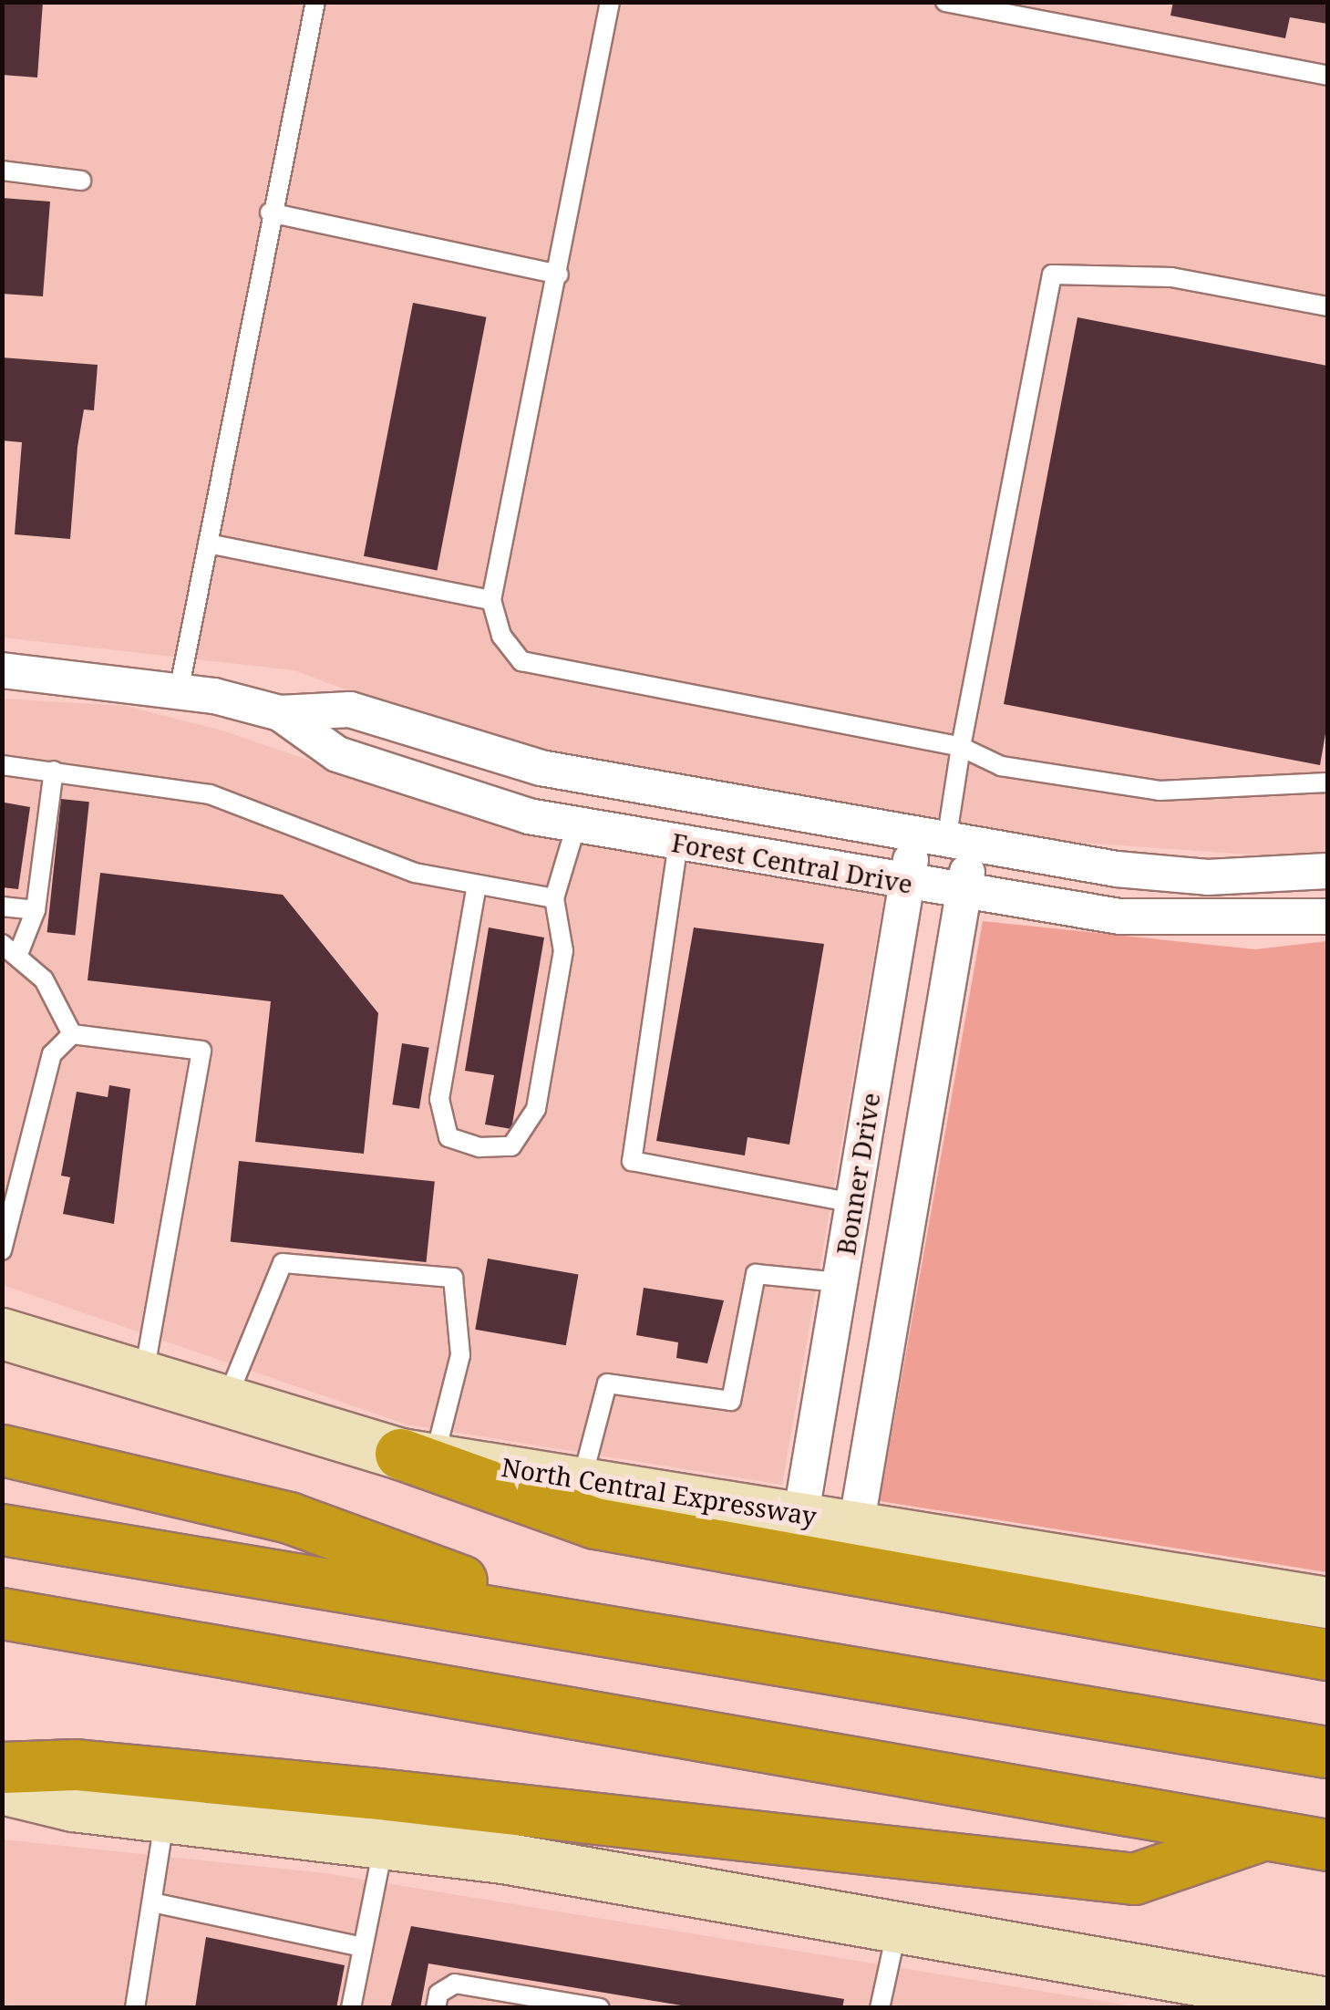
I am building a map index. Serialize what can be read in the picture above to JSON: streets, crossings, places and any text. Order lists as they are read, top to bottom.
{
  "streets": {
    "main road": ["North Central Expressway"],
    "street": ["Forest Central Drive", "Bonner Drive"]
  },
  "crossings": [
    ["Forest Central Drive", "Bonner Drive"],
    ["Bonner Drive", "North Central Expressway"]
  ]
}
